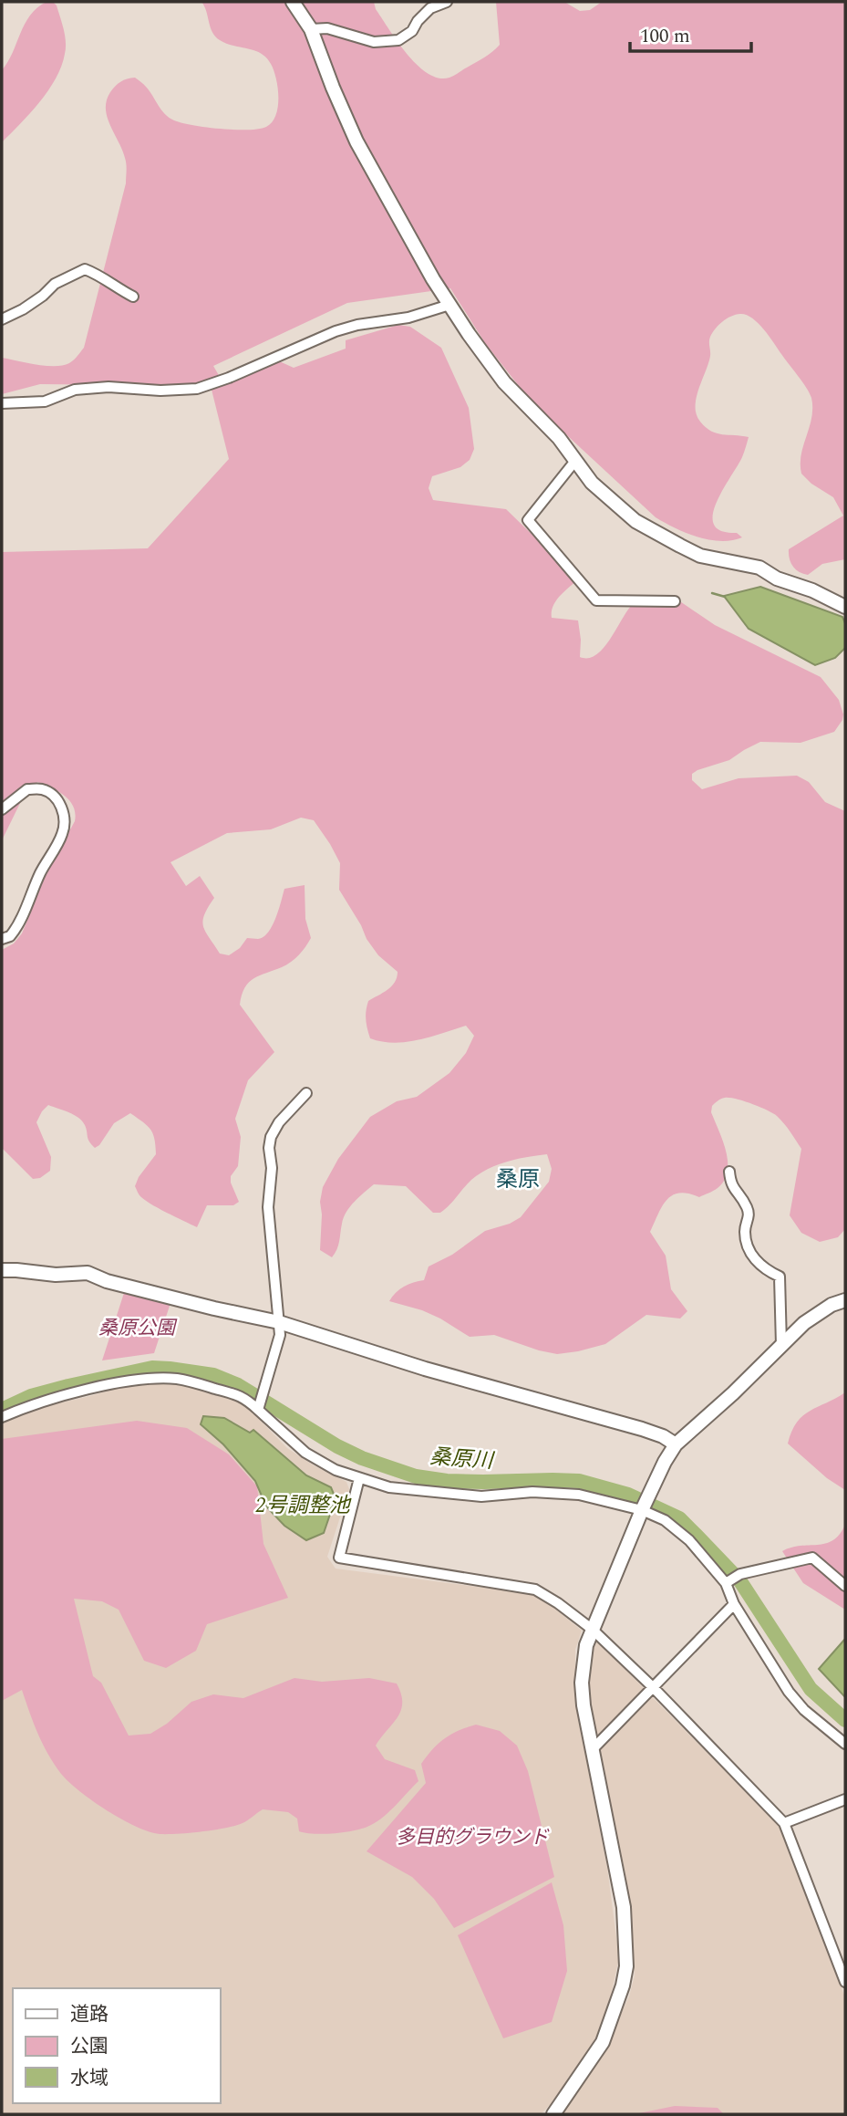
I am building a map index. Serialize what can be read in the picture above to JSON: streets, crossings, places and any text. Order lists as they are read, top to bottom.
{
  "districts": ["桑原"],
  "water": ["桑原川", "2号調整池"],
  "parks": ["桑原公園", "多目的グラウンド"],
  "legend": ["道路", "公園", "水域"],
  "scale_bar": "100 m"
}
